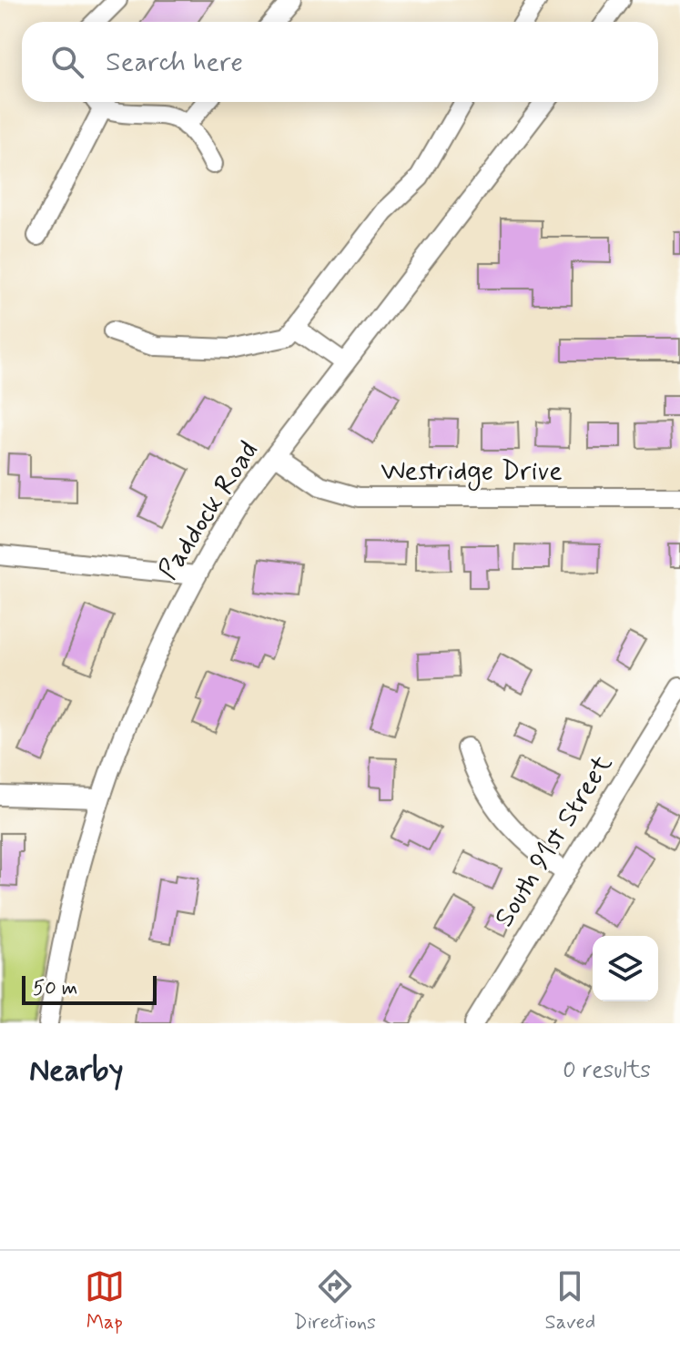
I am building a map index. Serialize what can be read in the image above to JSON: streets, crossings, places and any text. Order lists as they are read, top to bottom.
{
  "streets": {
    "street": ["Westridge Drive", "Paddock Road", "South 91st Street"]
  },
  "crossings": [
    ["Westridge Drive", "Paddock Road"]
  ],
  "scale_bar": "50 m",
  "page": {
    "search": "Search here",
    "scale": "50 m",
    "heading": ["Nearby", "0 results"],
    "nav": ["Map", "Directions", "Saved"]
  }
}
